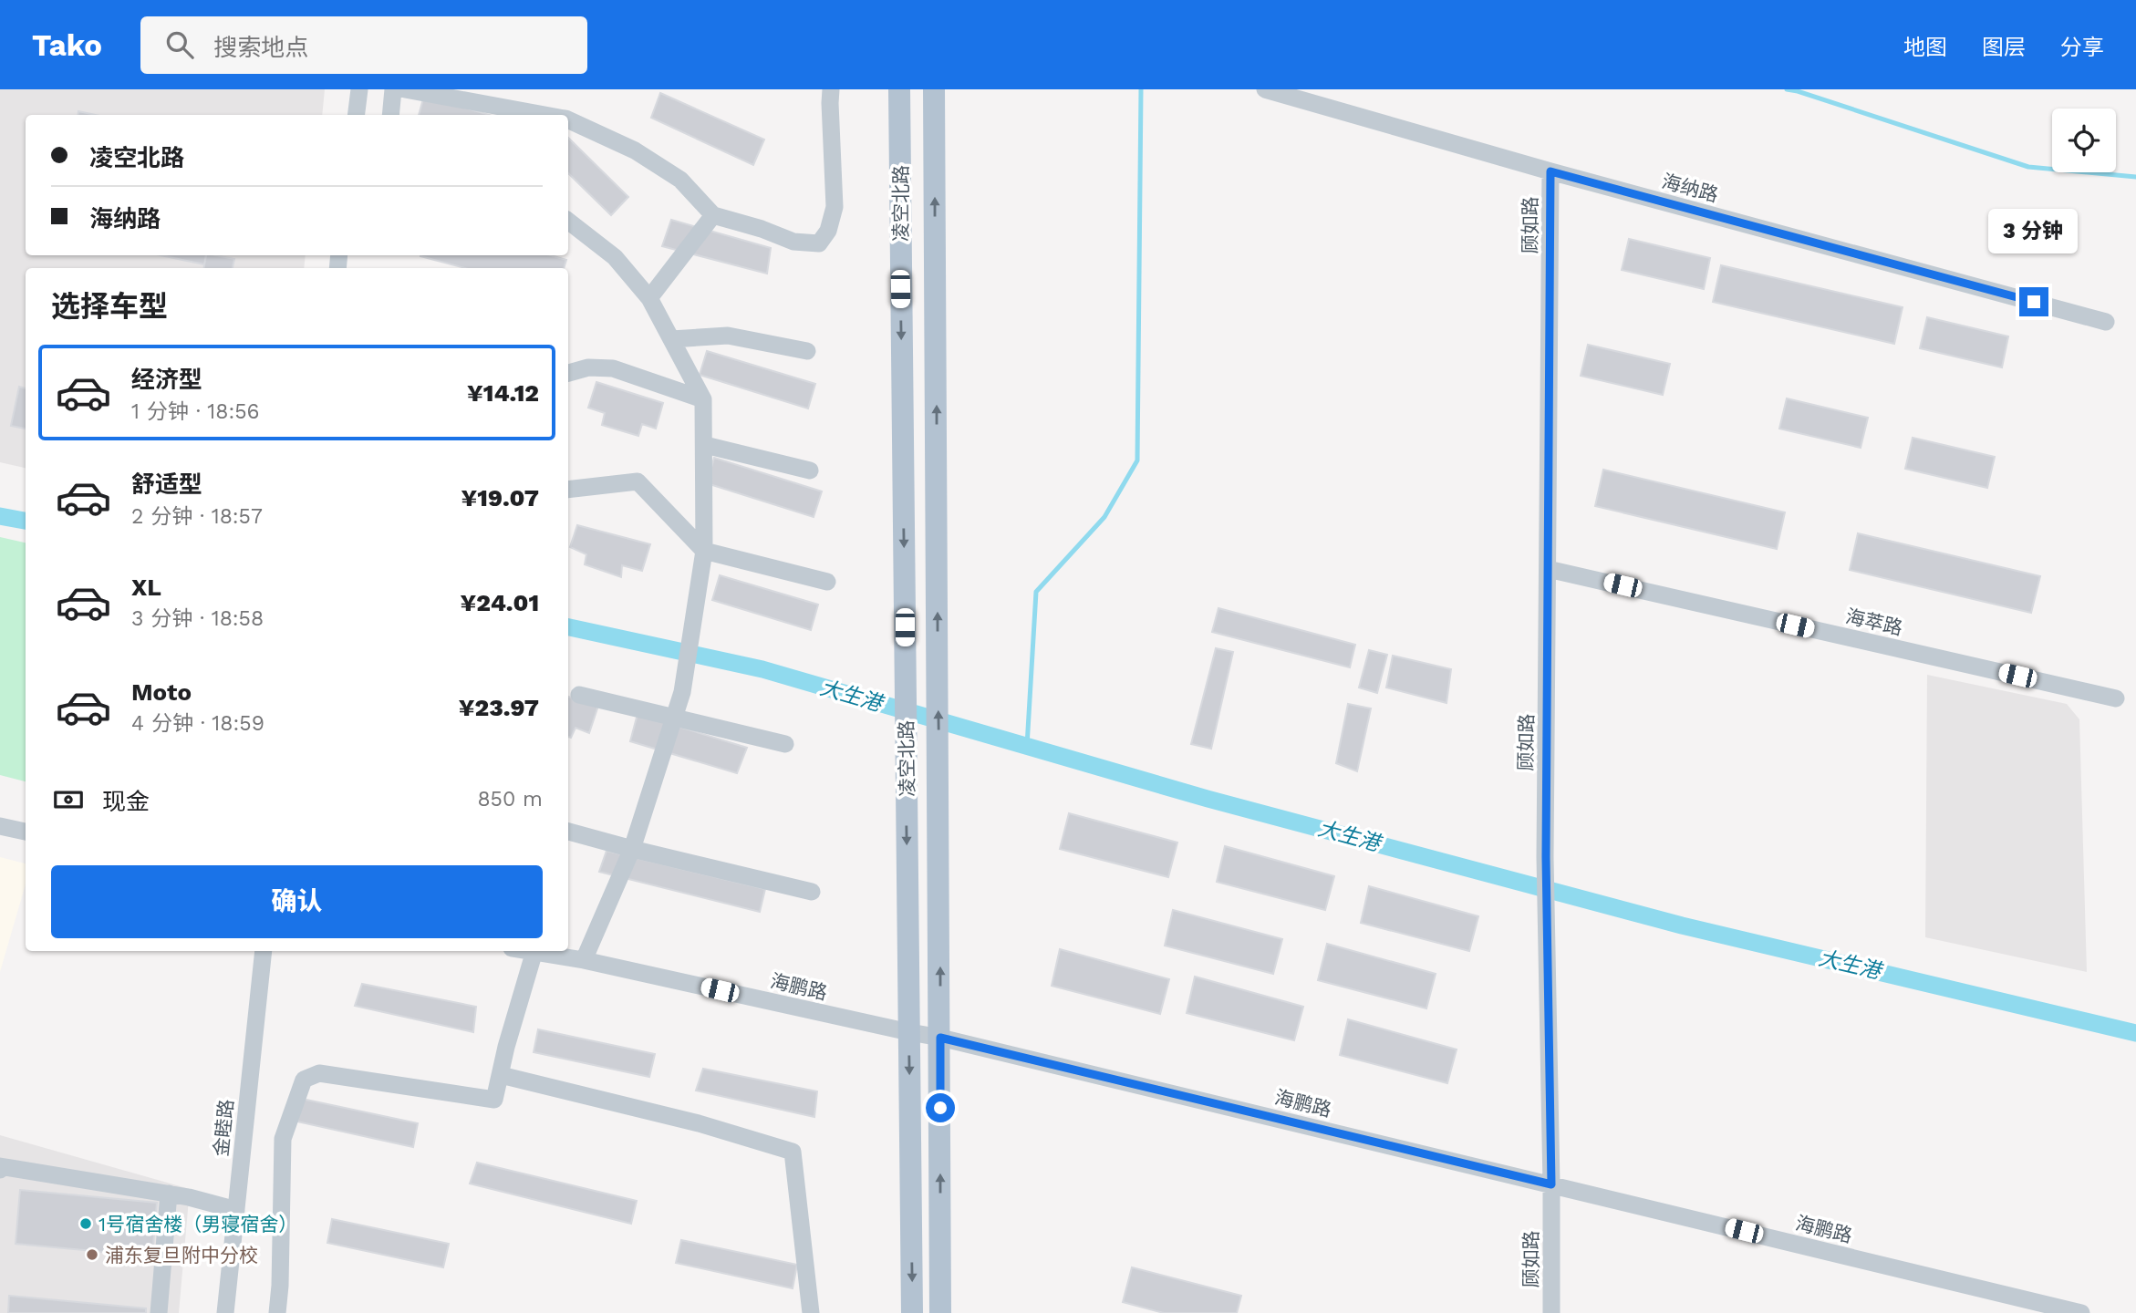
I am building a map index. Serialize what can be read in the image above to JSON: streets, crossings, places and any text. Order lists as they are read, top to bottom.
{
  "streets": {
    "main road": ["凌空北路"],
    "street": [
      "海纳路",
      "顾如路",
      "海萃路",
      "海鹏路",
      "金睦路"
    ]
  },
  "crossings": [
    ["海纳路", "顾如路"],
    ["凌空北路", "海鹏路"],
    ["顾如路", "海萃路"],
    ["顾如路", "海鹏路"]
  ],
  "water": ["大生港"],
  "places": ["1号宿舍楼（男寝宿舍）", "浦东复旦附中分校"],
  "page": {
    "header": "Tako",
    "search": "搜索地点",
    "nav": ["地图", "图层", "分享"],
    "banner": ["凌空北路", "海纳路"],
    "bubble": "3 分钟",
    "heading": "选择车型",
    "list": [
      {
        "name": "经济型",
        "note": "1 分钟 · 18:56",
        "value": "¥14.12"
      },
      {
        "name": "舒适型",
        "note": "2 分钟 · 18:57",
        "value": "¥19.07"
      },
      {
        "name": "XL",
        "note": "3 分钟 · 18:58",
        "value": "¥24.01"
      },
      {
        "name": "Moto",
        "note": "4 分钟 · 18:59",
        "value": "¥23.97"
      }
    ],
    "pay": ["现金", "850 m"],
    "buttons": "确认"
  }
}
